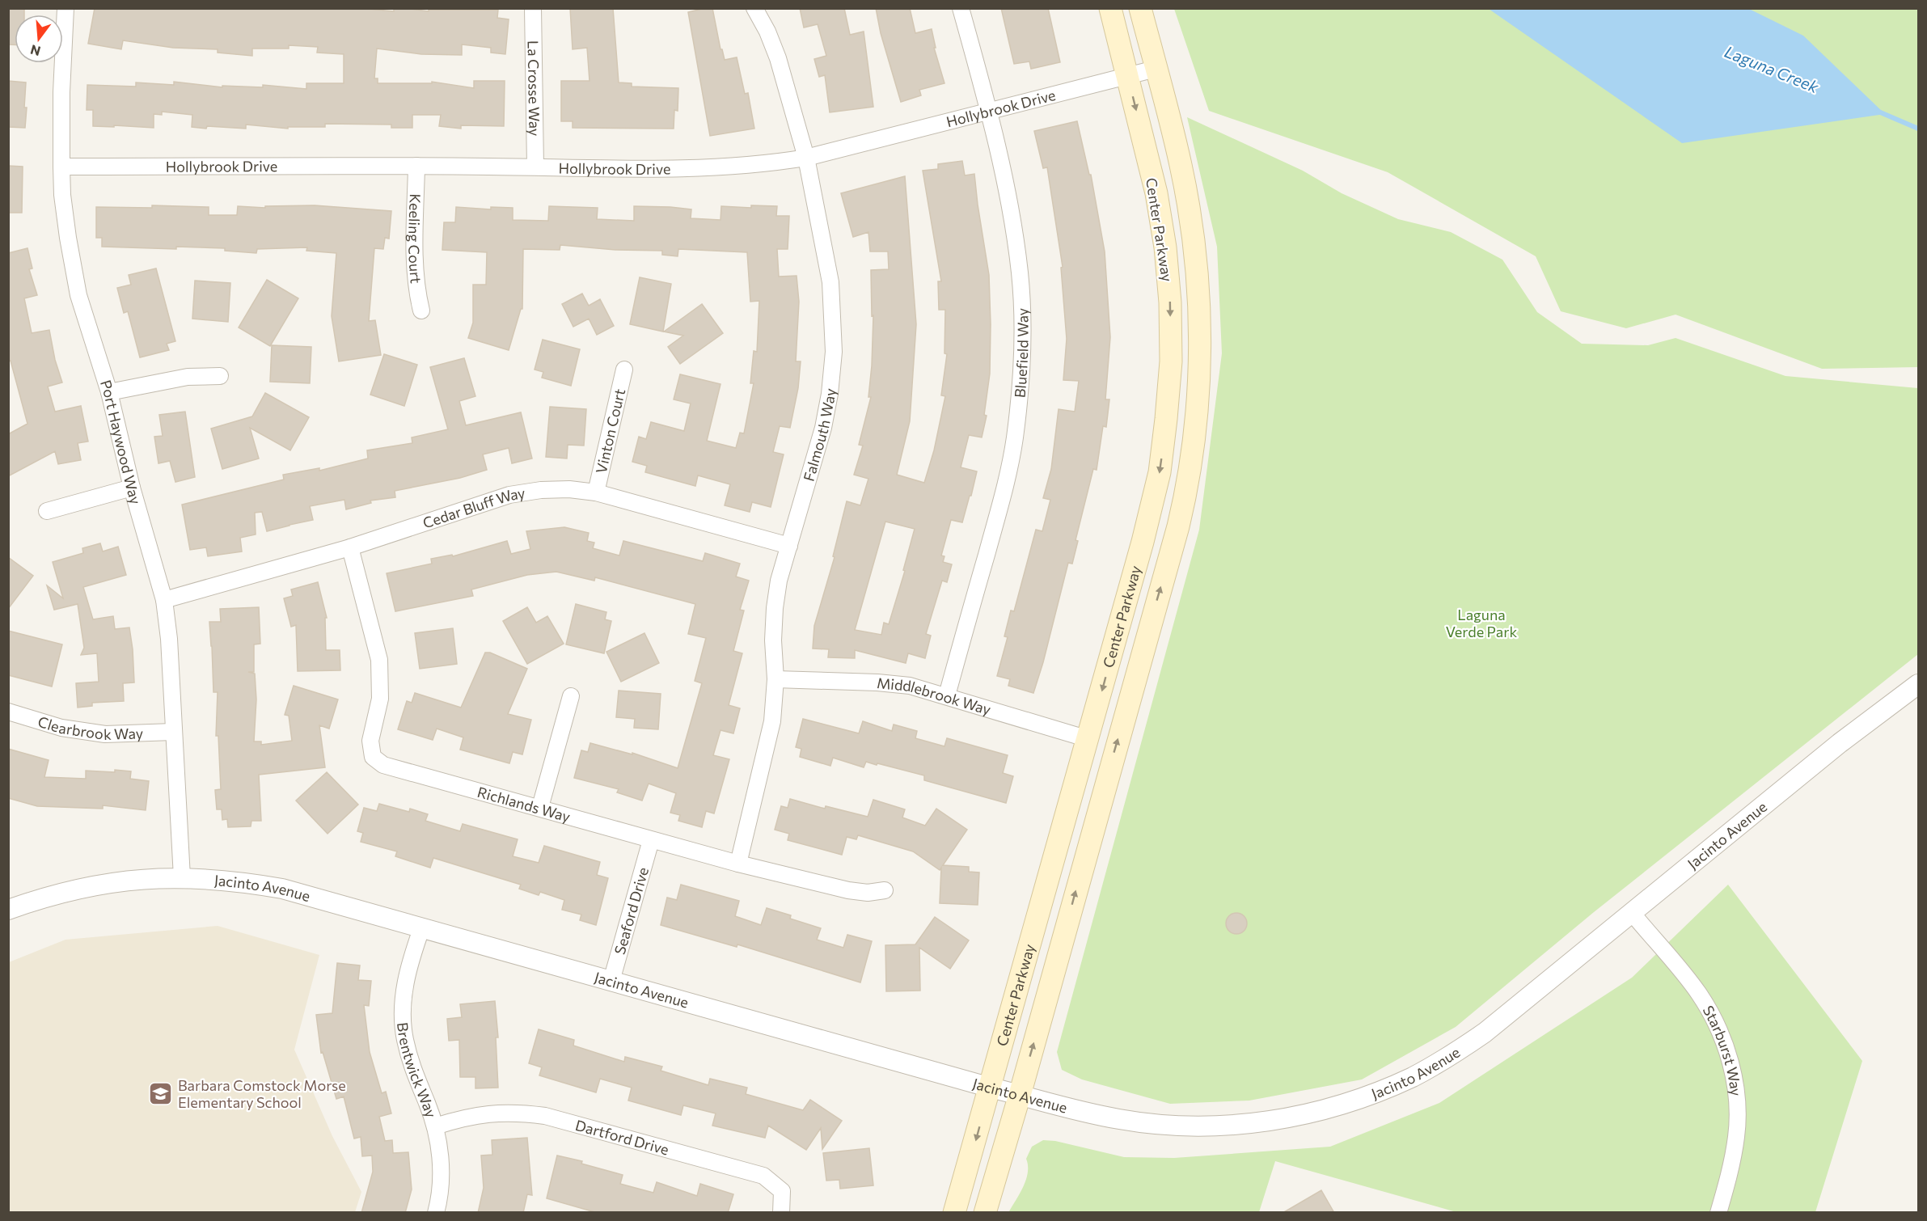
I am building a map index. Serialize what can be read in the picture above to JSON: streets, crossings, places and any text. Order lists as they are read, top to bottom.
{
  "streets": {
    "main road": ["Center Parkway"],
    "street": [
      "La Crosse Way",
      "Hollybrook Drive",
      "Keeling Court",
      "Bluefield Way",
      "Vinton Court",
      "Falmouth Way",
      "Port Haywood Way",
      "Cedar Bluff Way",
      "Middlebrook Way",
      "Clearbrook Way",
      "Richlands Way",
      "Jacinto Avenue",
      "Seaford Drive",
      "Starburst Way",
      "Brentwick Way",
      "Dartford Drive"
    ]
  },
  "crossings": [
    ["La Crosse Way", "Hollybrook Drive"],
    ["Hollybrook Drive", "Center Parkway"],
    ["Hollybrook Drive", "Keeling Court"],
    ["Hollybrook Drive", "Bluefield Way"],
    ["Hollybrook Drive", "Falmouth Way"],
    ["Hollybrook Drive", "Port Haywood Way"],
    ["Center Parkway", "Middlebrook Way"],
    ["Center Parkway", "Jacinto Avenue"],
    ["Bluefield Way", "Middlebrook Way"],
    ["Vinton Court", "Cedar Bluff Way"],
    ["Falmouth Way", "Cedar Bluff Way"],
    ["Falmouth Way", "Middlebrook Way"],
    ["Falmouth Way", "Richlands Way"],
    ["Port Haywood Way", "Cedar Bluff Way"],
    ["Port Haywood Way", "Clearbrook Way"],
    ["Port Haywood Way", "Jacinto Avenue"],
    ["Cedar Bluff Way", "Richlands Way"],
    ["Richlands Way", "Seaford Drive"],
    ["Jacinto Avenue", "Seaford Drive"],
    ["Jacinto Avenue", "Starburst Way"],
    ["Jacinto Avenue", "Brentwick Way"],
    ["Brentwick Way", "Dartford Drive"]
  ],
  "water": ["Laguna Creek"],
  "parks": ["Laguna Verde Park"],
  "places": {
    "school or university": ["Barbara Comstock Morse Elementary School"]
  },
  "north": "bottom"
}
